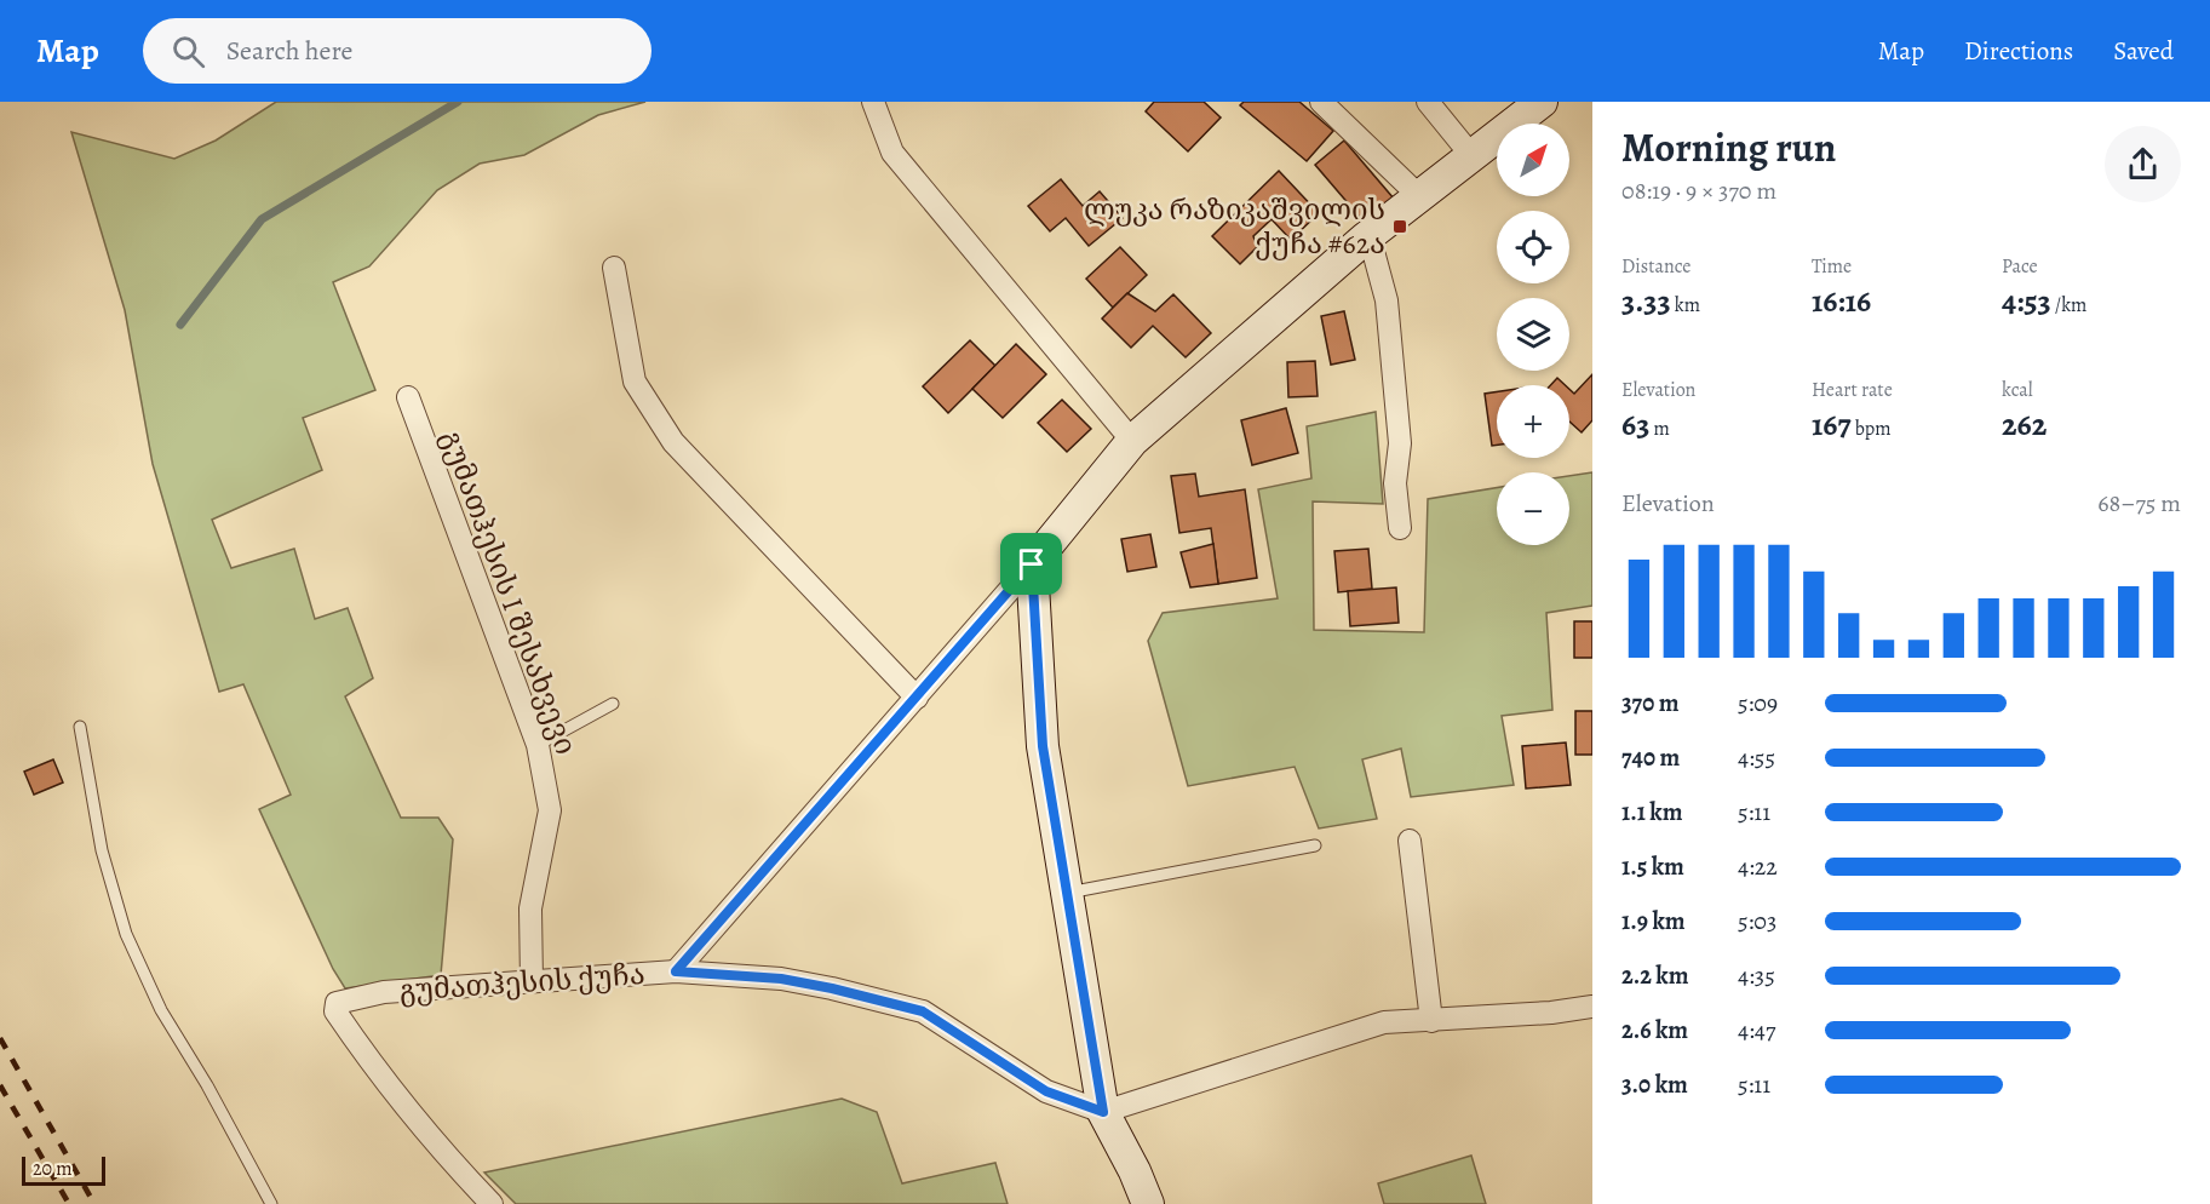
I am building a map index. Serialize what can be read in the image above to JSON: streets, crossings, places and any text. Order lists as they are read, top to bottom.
{
  "streets": {
    "street": ["გუმათჰესის I შესახვევი", "გუმათჰესის ქუჩა"]
  },
  "crossings": [
    ["გუმათჰესის I შესახვევი", "გუმათჰესის ქუჩა"]
  ],
  "places": {
    "transit": ["ლუკა რაზიკაშვილის ქუჩა #62ა"]
  },
  "scale_bar": "20 m",
  "north": "top right",
  "page": {
    "header": "Map",
    "search": "Search here",
    "nav": ["Map", "Directions", "Saved"],
    "heading": ["Morning run", "08:19 · 9 × 370 m"],
    "map_buttons": ["+", "−"],
    "stats": [
      ["Distance", "3.33 km"],
      ["Time", "16:16"],
      ["Pace", "4:53 /km"],
      ["Elevation", "63 m"],
      ["Heart rate", "167 bpm"],
      ["kcal", "262"]
    ],
    "chart": ["Elevation", "68–75 m"],
    "list": [
      {
        "name": "370 m",
        "note": "5:09"
      },
      {
        "name": "740 m",
        "note": "4:55"
      },
      {
        "name": "1.1 km",
        "note": "5:11"
      },
      {
        "name": "1.5 km",
        "note": "4:22"
      },
      {
        "name": "1.9 km",
        "note": "5:03"
      },
      {
        "name": "2.2 km",
        "note": "4:35"
      },
      {
        "name": "2.6 km",
        "note": "4:47"
      },
      {
        "name": "3.0 km",
        "note": "5:11"
      }
    ],
    "scale": "20 m"
  }
}
